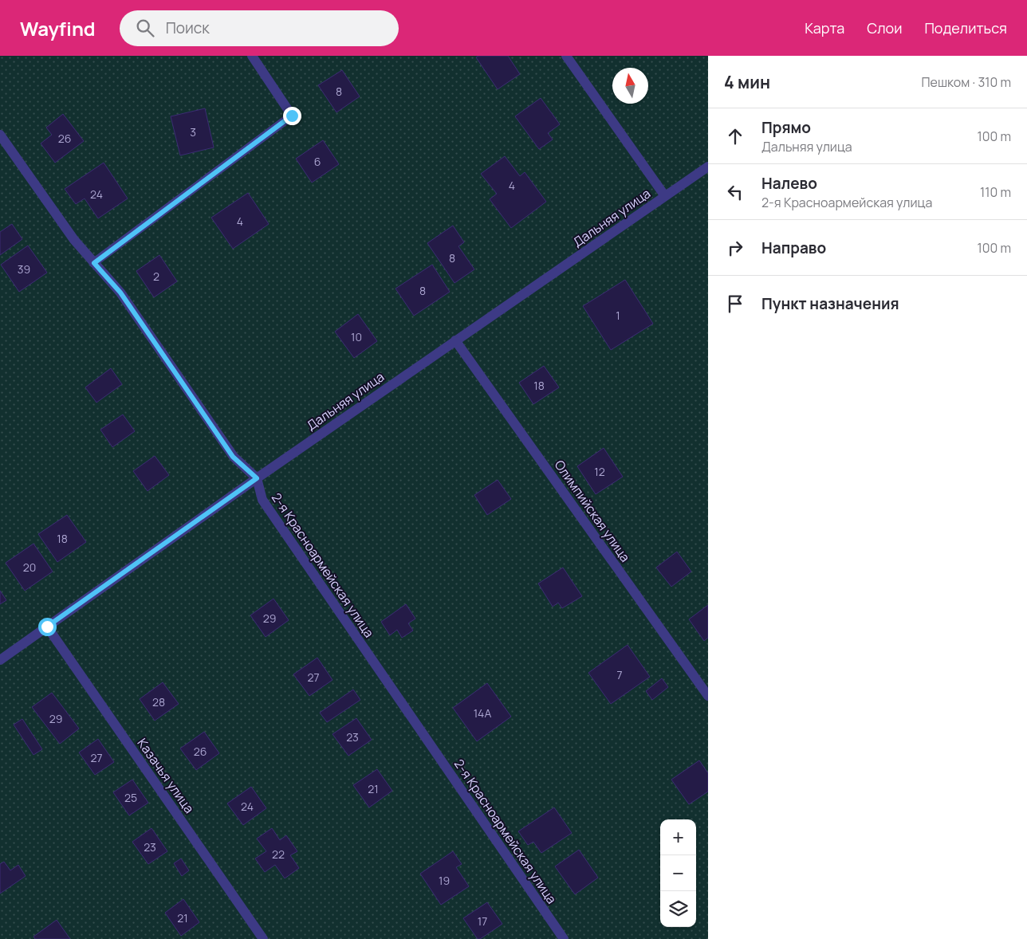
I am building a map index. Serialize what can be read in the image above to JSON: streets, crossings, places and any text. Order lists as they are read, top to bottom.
{
  "streets": {
    "street": [
      "Дальняя улица",
      "Олимпийская улица",
      "2-я Красноармейская улица",
      "Казачья улица"
    ]
  },
  "crossings": [
    ["Дальняя улица", "Олимпийская улица"],
    ["Дальняя улица", "2-я Красноармейская улица"],
    ["Дальняя улица", "Казачья улица"]
  ],
  "house_numbers": [
    "8",
    "3",
    "26",
    "6",
    "4",
    "24",
    "4",
    "8",
    "39",
    "2",
    "8",
    "1",
    "10",
    "18",
    "12",
    "18",
    "20",
    "29",
    "7",
    "27",
    "28",
    "14А",
    "29",
    "23",
    "26",
    "27",
    "21",
    "25",
    "24",
    "23",
    "22",
    "19",
    "21",
    "17"
  ],
  "north": "top",
  "page": {
    "header": "Wayfind",
    "search": "Поиск",
    "nav": ["Карта", "Слои", "Поделиться"],
    "heading": ["4 мин", "Пешком · 310 m"],
    "list": [
      ["Прямо", "Дальняя улица", "100 m"],
      ["Налево", "2-я Красноармейская улица", "110 m"],
      ["Направо", "100 m"],
      "Пункт назначения"
    ],
    "map_buttons": ["+", "−"]
  }
}
